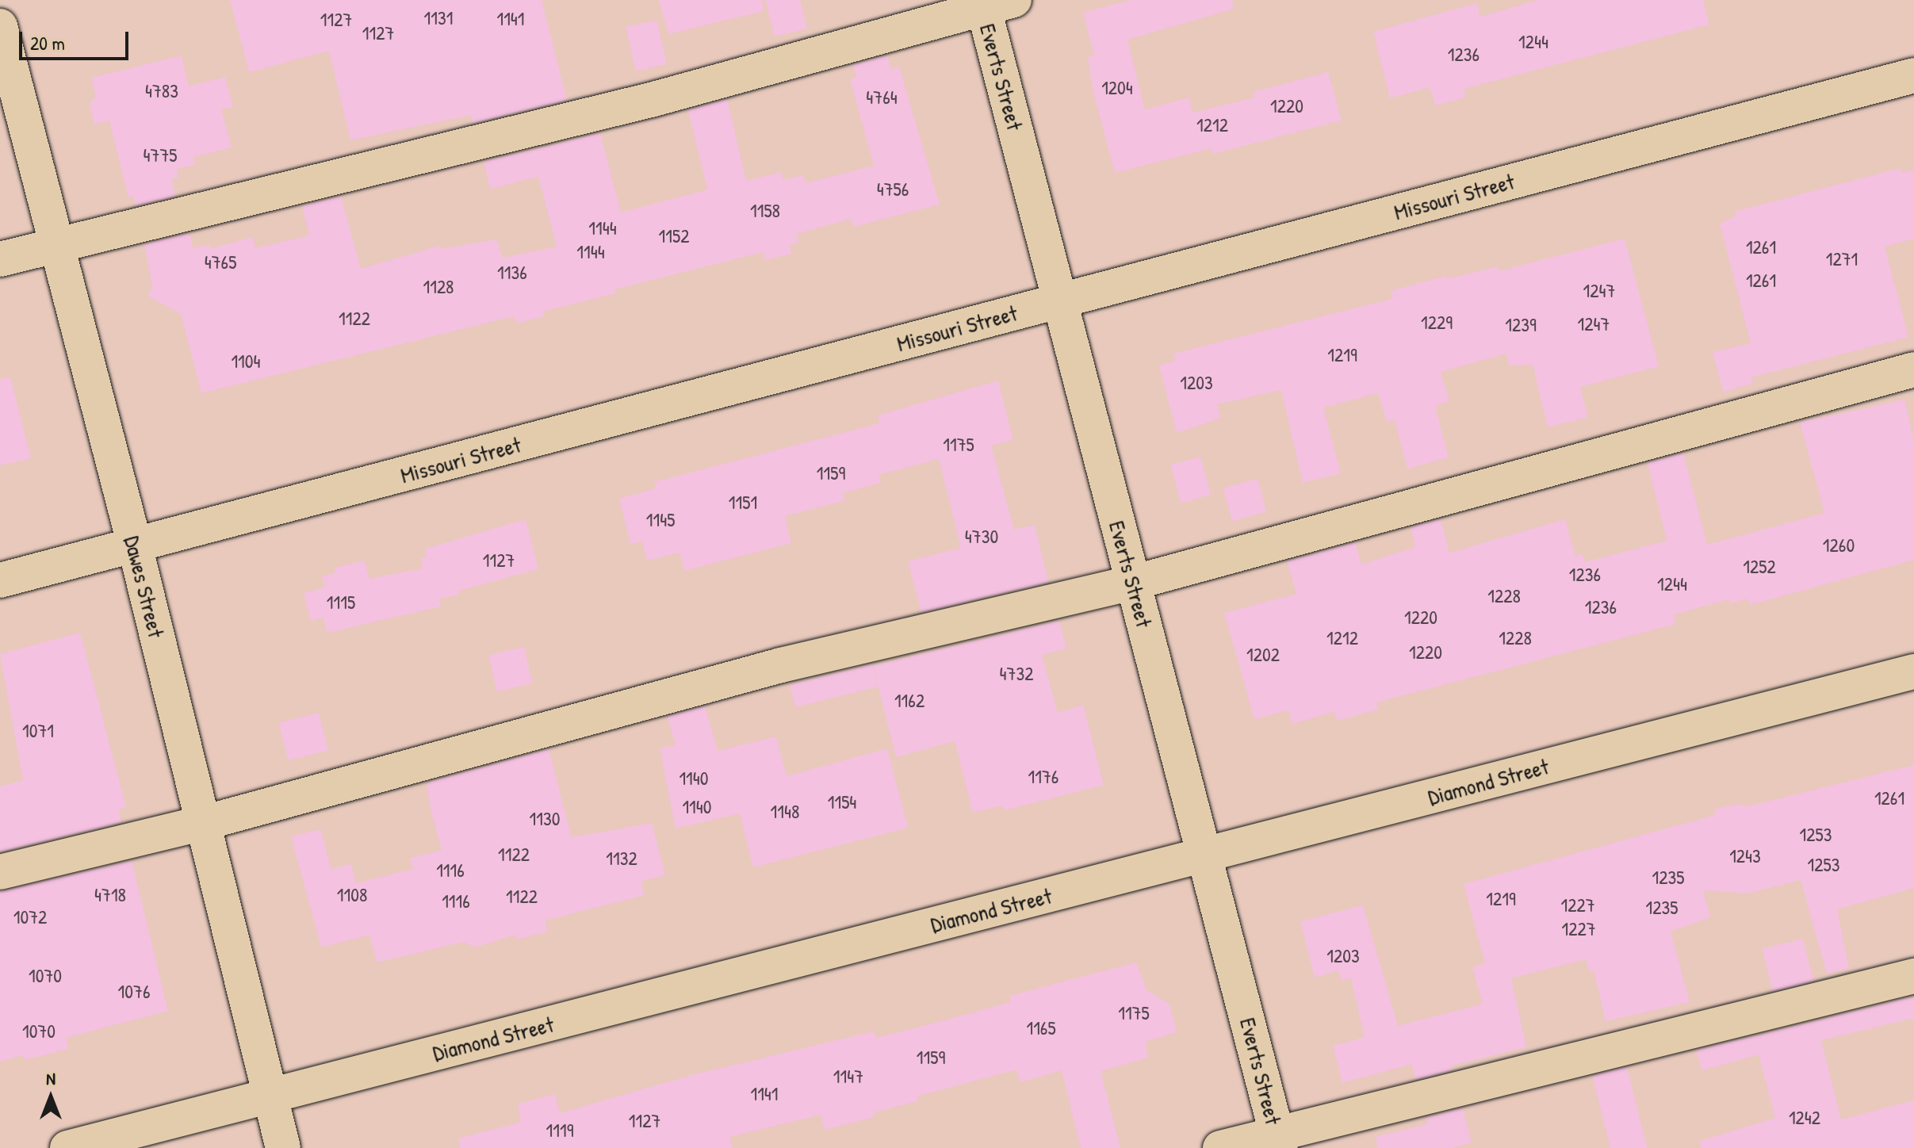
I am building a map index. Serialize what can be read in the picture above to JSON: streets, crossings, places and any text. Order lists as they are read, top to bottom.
{
  "streets": {
    "street": [
      "Everts Street",
      "Missouri Street",
      "Dawes Street",
      "Diamond Street"
    ]
  },
  "crossings": [
    ["Everts Street", "Missouri Street"],
    ["Everts Street", "Diamond Street"],
    ["Missouri Street", "Dawes Street"],
    ["Dawes Street", "Diamond Street"]
  ],
  "house_numbers": [
    "1131",
    "1141",
    "1127",
    "1127",
    "1244",
    "1236",
    "1204",
    "4783",
    "4764",
    "1220",
    "1212",
    "4775",
    "4756",
    "1158",
    "1144",
    "1152",
    "1261",
    "1144",
    "1271",
    "4765",
    "1136",
    "1261",
    "1128",
    "1247",
    "1122",
    "1229",
    "1247",
    "1239",
    "1219",
    "1104",
    "1203",
    "1175",
    "1159",
    "1151",
    "1145",
    "4730",
    "1260",
    "1127",
    "1252",
    "1236",
    "1244",
    "1228",
    "1115",
    "1236",
    "1220",
    "1212",
    "1228",
    "1220",
    "1202",
    "4732",
    "1162",
    "1071",
    "1176",
    "1140",
    "1261",
    "1154",
    "1140",
    "1148",
    "1130",
    "1253",
    "1122",
    "1243",
    "1132",
    "1253",
    "1116",
    "1235",
    "4718",
    "1108",
    "1122",
    "1219",
    "1116",
    "1227",
    "1235",
    "1072",
    "1227",
    "1203",
    "1070",
    "1076",
    "1175",
    "1165",
    "1070",
    "1159",
    "1147",
    "1141",
    "1242",
    "1127",
    "1119"
  ],
  "scale_bar": "20 m",
  "north": "top"
}
